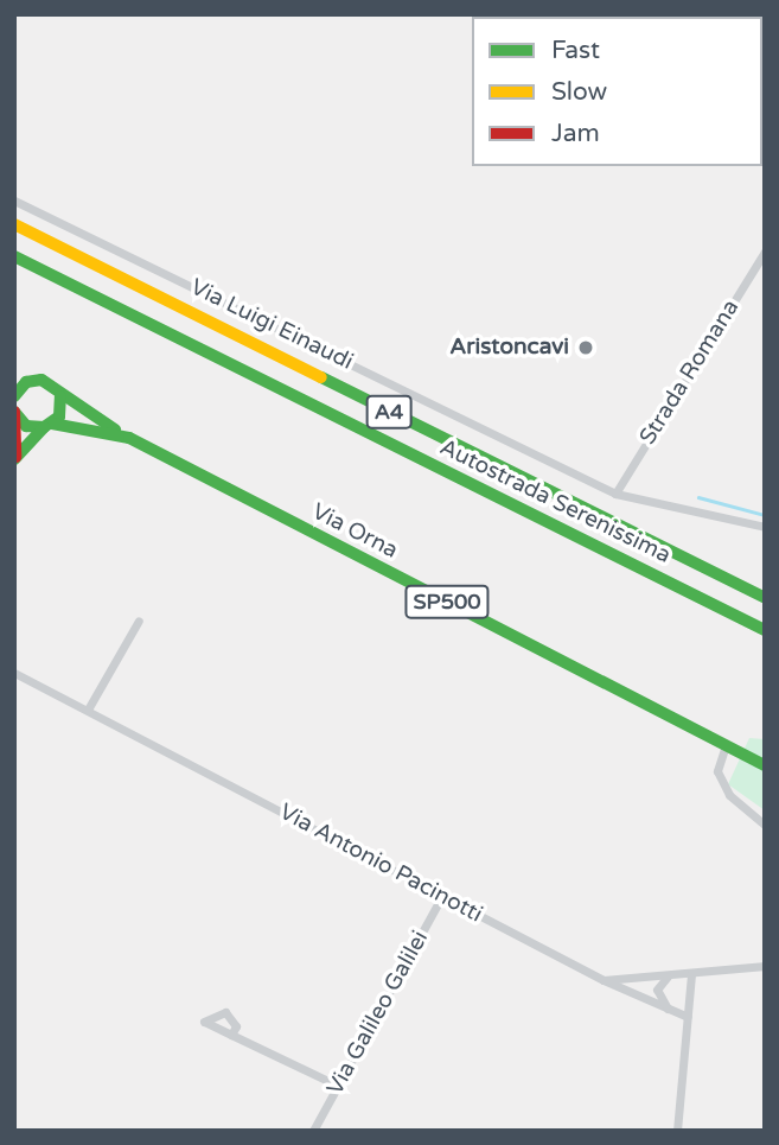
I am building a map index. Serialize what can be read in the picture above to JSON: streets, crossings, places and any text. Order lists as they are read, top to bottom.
{
  "streets": {
    "main road": [
      "A4",
      "Autostrada Serenissima",
      "Via Orna",
      "SP500"
    ],
    "street": [
      "Via Luigi Einaudi",
      "Strada Romana",
      "Via Antonio Pacinotti",
      "Via Galileo Galilei"
    ]
  },
  "crossings": [
    ["Via Luigi Einaudi", "Strada Romana"],
    ["Via Orna", "SP500"],
    ["Via Antonio Pacinotti", "Via Galileo Galilei"]
  ],
  "places": ["Aristoncavi"],
  "legend": ["Fast", "Slow", "Jam"]
}
